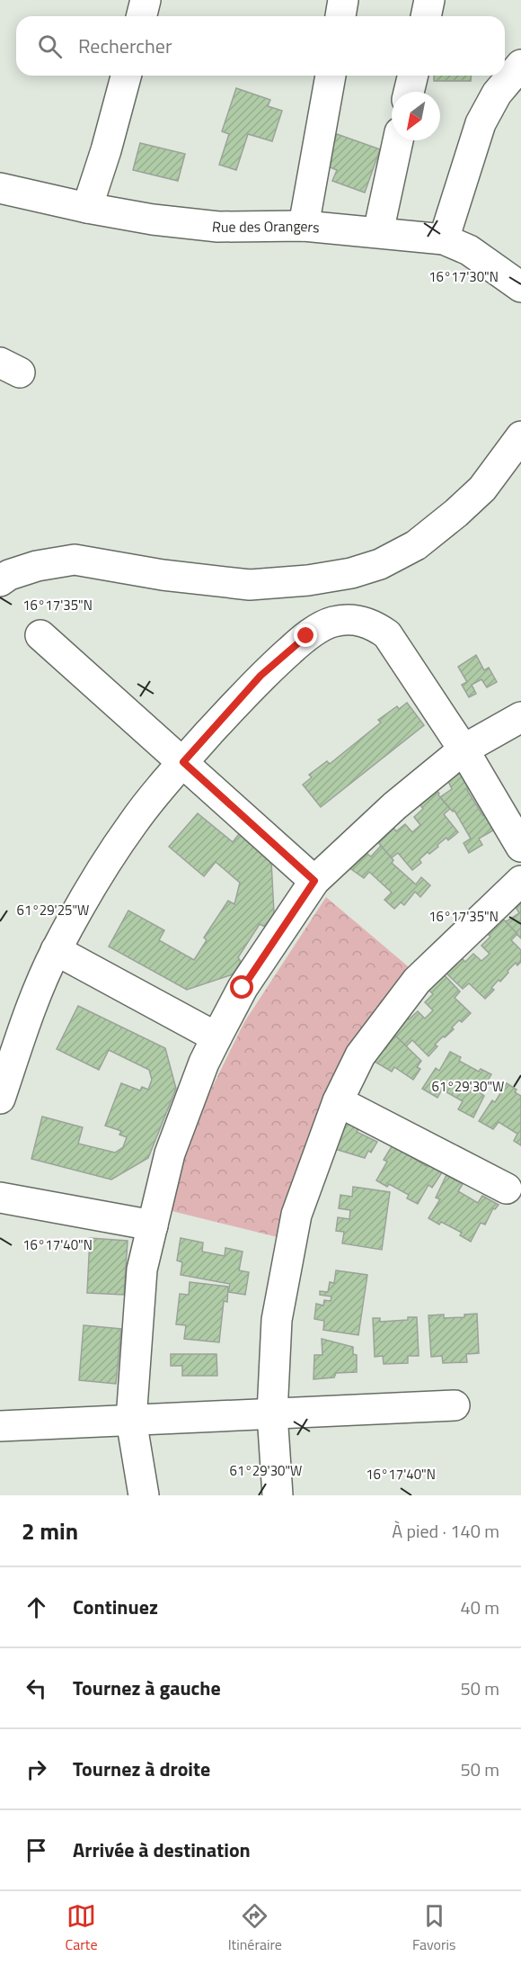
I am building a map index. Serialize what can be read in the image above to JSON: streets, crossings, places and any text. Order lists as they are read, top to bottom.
{
  "streets": {
    "street": ["Rue des Orangers"]
  },
  "north": "bottom left",
  "page": {
    "search": "Rechercher",
    "heading": ["2 min", "À pied · 140 m"],
    "list": [
      ["Continuez", "40 m"],
      ["Tournez à gauche", "50 m"],
      ["Tournez à droite", "50 m"],
      "Arrivée à destination"
    ],
    "nav": ["Carte", "Itinéraire", "Favoris"]
  },
  "coordinates": [
    "16°17'30\"N",
    "16°17'35\"N",
    "61°29'25\"W",
    "61°29'30\"W",
    "16°17'40\"N"
  ]
}
